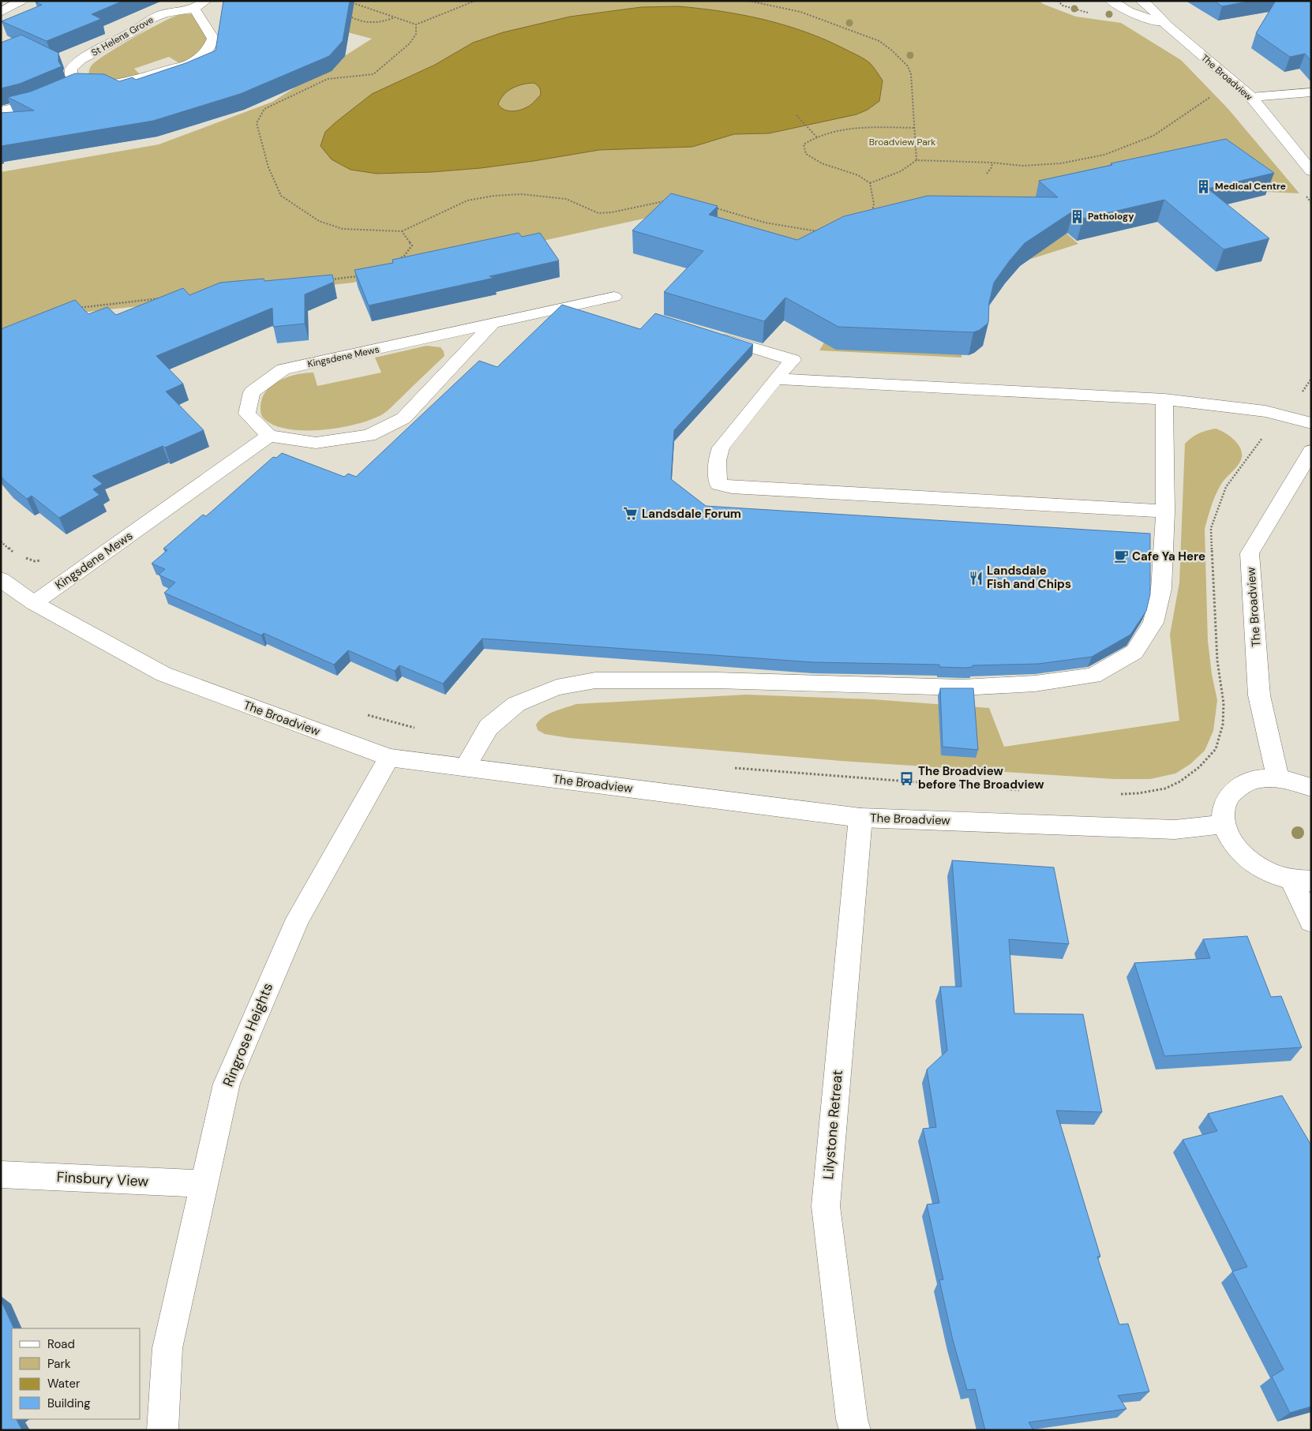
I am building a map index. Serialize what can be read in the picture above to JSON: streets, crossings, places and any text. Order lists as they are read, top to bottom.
{
  "streets": {
    "street": [
      "St Helens Grove",
      "The Broadview",
      "Kingsdene Mews",
      "Ringrose Heights",
      "Lilystone Retreat",
      "Finsbury View"
    ]
  },
  "crossings": [
    ["The Broadview", "Kingsdene Mews"],
    ["The Broadview", "Ringrose Heights"],
    ["The Broadview", "Lilystone Retreat"],
    ["Ringrose Heights", "Finsbury View"]
  ],
  "parks": ["Broadview Park"],
  "places": {
    "building": ["Medical Centre", "Pathology"],
    "supermarket": ["Landsdale Forum"],
    "cafe": ["Cafe Ya Here"],
    "restaurant": ["Landsdale Fish and Chips"],
    "bus stop": ["The Broadview before The Broadview"]
  },
  "legend": [
    "Road",
    "Park",
    "Water",
    "Building"
  ]
}
